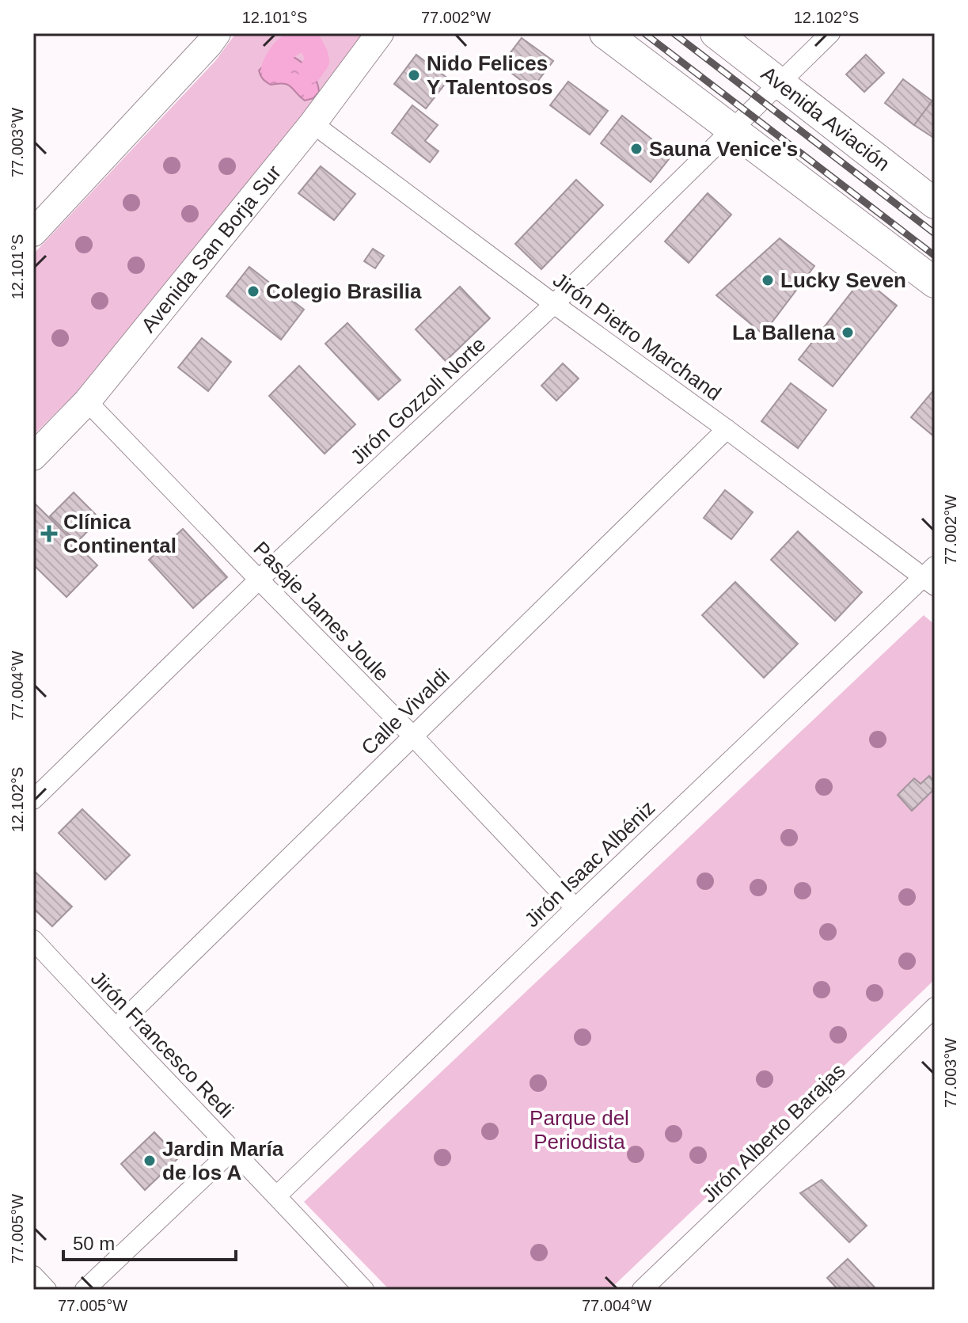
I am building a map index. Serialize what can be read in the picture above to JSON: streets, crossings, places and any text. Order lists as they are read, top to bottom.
{
  "streets": {
    "main road": ["Avenida Aviación", "Avenida San Borja Sur"],
    "street": [
      "Jirón Pietro Marchand",
      "Jirón Gozzoli Norte",
      "Pasaje James Joule",
      "Calle Vivaldi",
      "Jirón Isaac Albéniz",
      "Jirón Francesco Redi",
      "Jirón Alberto Barajas"
    ]
  },
  "crossings": [
    ["Avenida Aviación", "Jirón Gozzoli Norte"],
    ["Avenida San Borja Sur", "Jirón Pietro Marchand"],
    ["Avenida San Borja Sur", "Pasaje James Joule"],
    ["Jirón Pietro Marchand", "Jirón Gozzoli Norte"],
    ["Jirón Pietro Marchand", "Calle Vivaldi"],
    ["Jirón Pietro Marchand", "Jirón Isaac Albéniz"],
    ["Jirón Gozzoli Norte", "Pasaje James Joule"],
    ["Pasaje James Joule", "Calle Vivaldi"],
    ["Pasaje James Joule", "Jirón Isaac Albéniz"],
    ["Calle Vivaldi", "Jirón Francesco Redi"],
    ["Jirón Isaac Albéniz", "Jirón Francesco Redi"]
  ],
  "parks": ["Parque del Periodista"],
  "places": {
    "other": [
      "Nido Felices Y Talentosos",
      "Sauna Venice's",
      "Lucky Seven",
      "Colegio Brasilia",
      "La Ballena",
      "Jardin María de los A"
    ],
    "health": ["Clínica Continental"]
  },
  "scale_bar": "50 m",
  "coordinates": [
    "12.101°S",
    "77.002°W",
    "12.102°S",
    "77.003°W",
    "77.004°W",
    "77.005°W"
  ]
}
